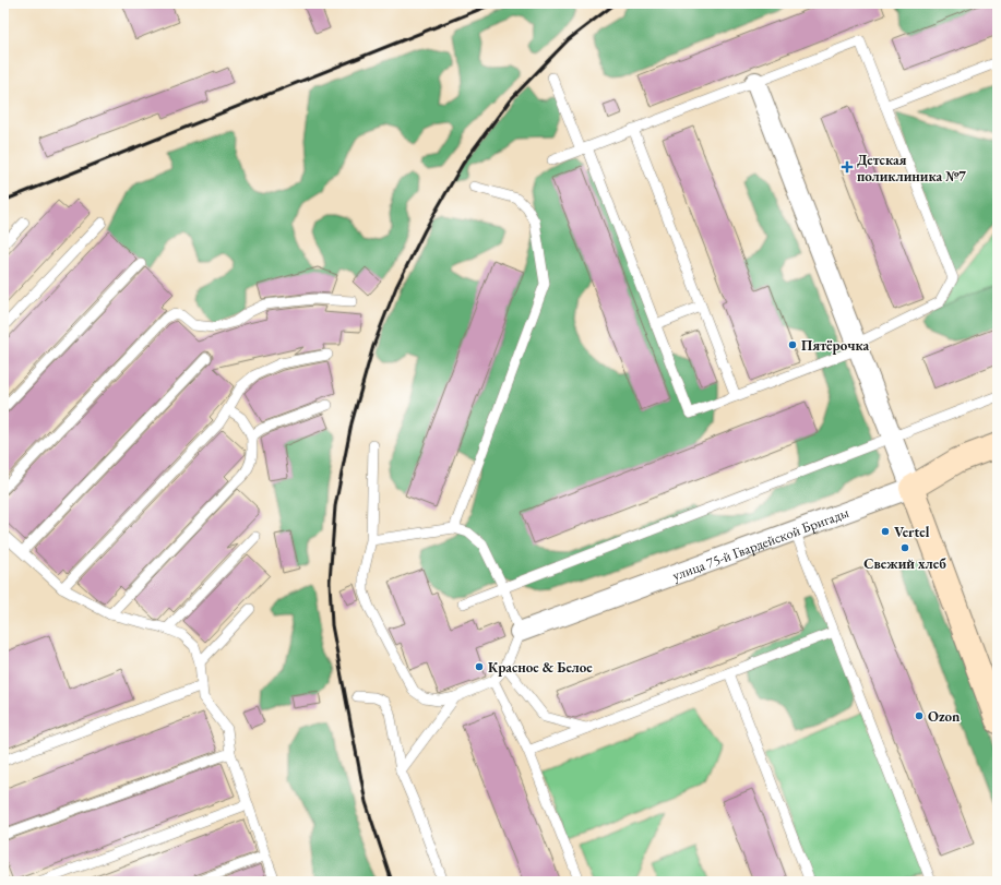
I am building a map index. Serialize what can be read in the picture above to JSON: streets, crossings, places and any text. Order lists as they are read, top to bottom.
{
  "streets": {
    "main road": ["улица 75-й Гвардейской Бригады"]
  },
  "places": {
    "health": ["Детская поликлиника №7"],
    "other": [
      "Пятёрочка",
      "Vertel",
      "Свежий хлеб",
      "Красное & Белое",
      "Ozon"
    ]
  }
}
